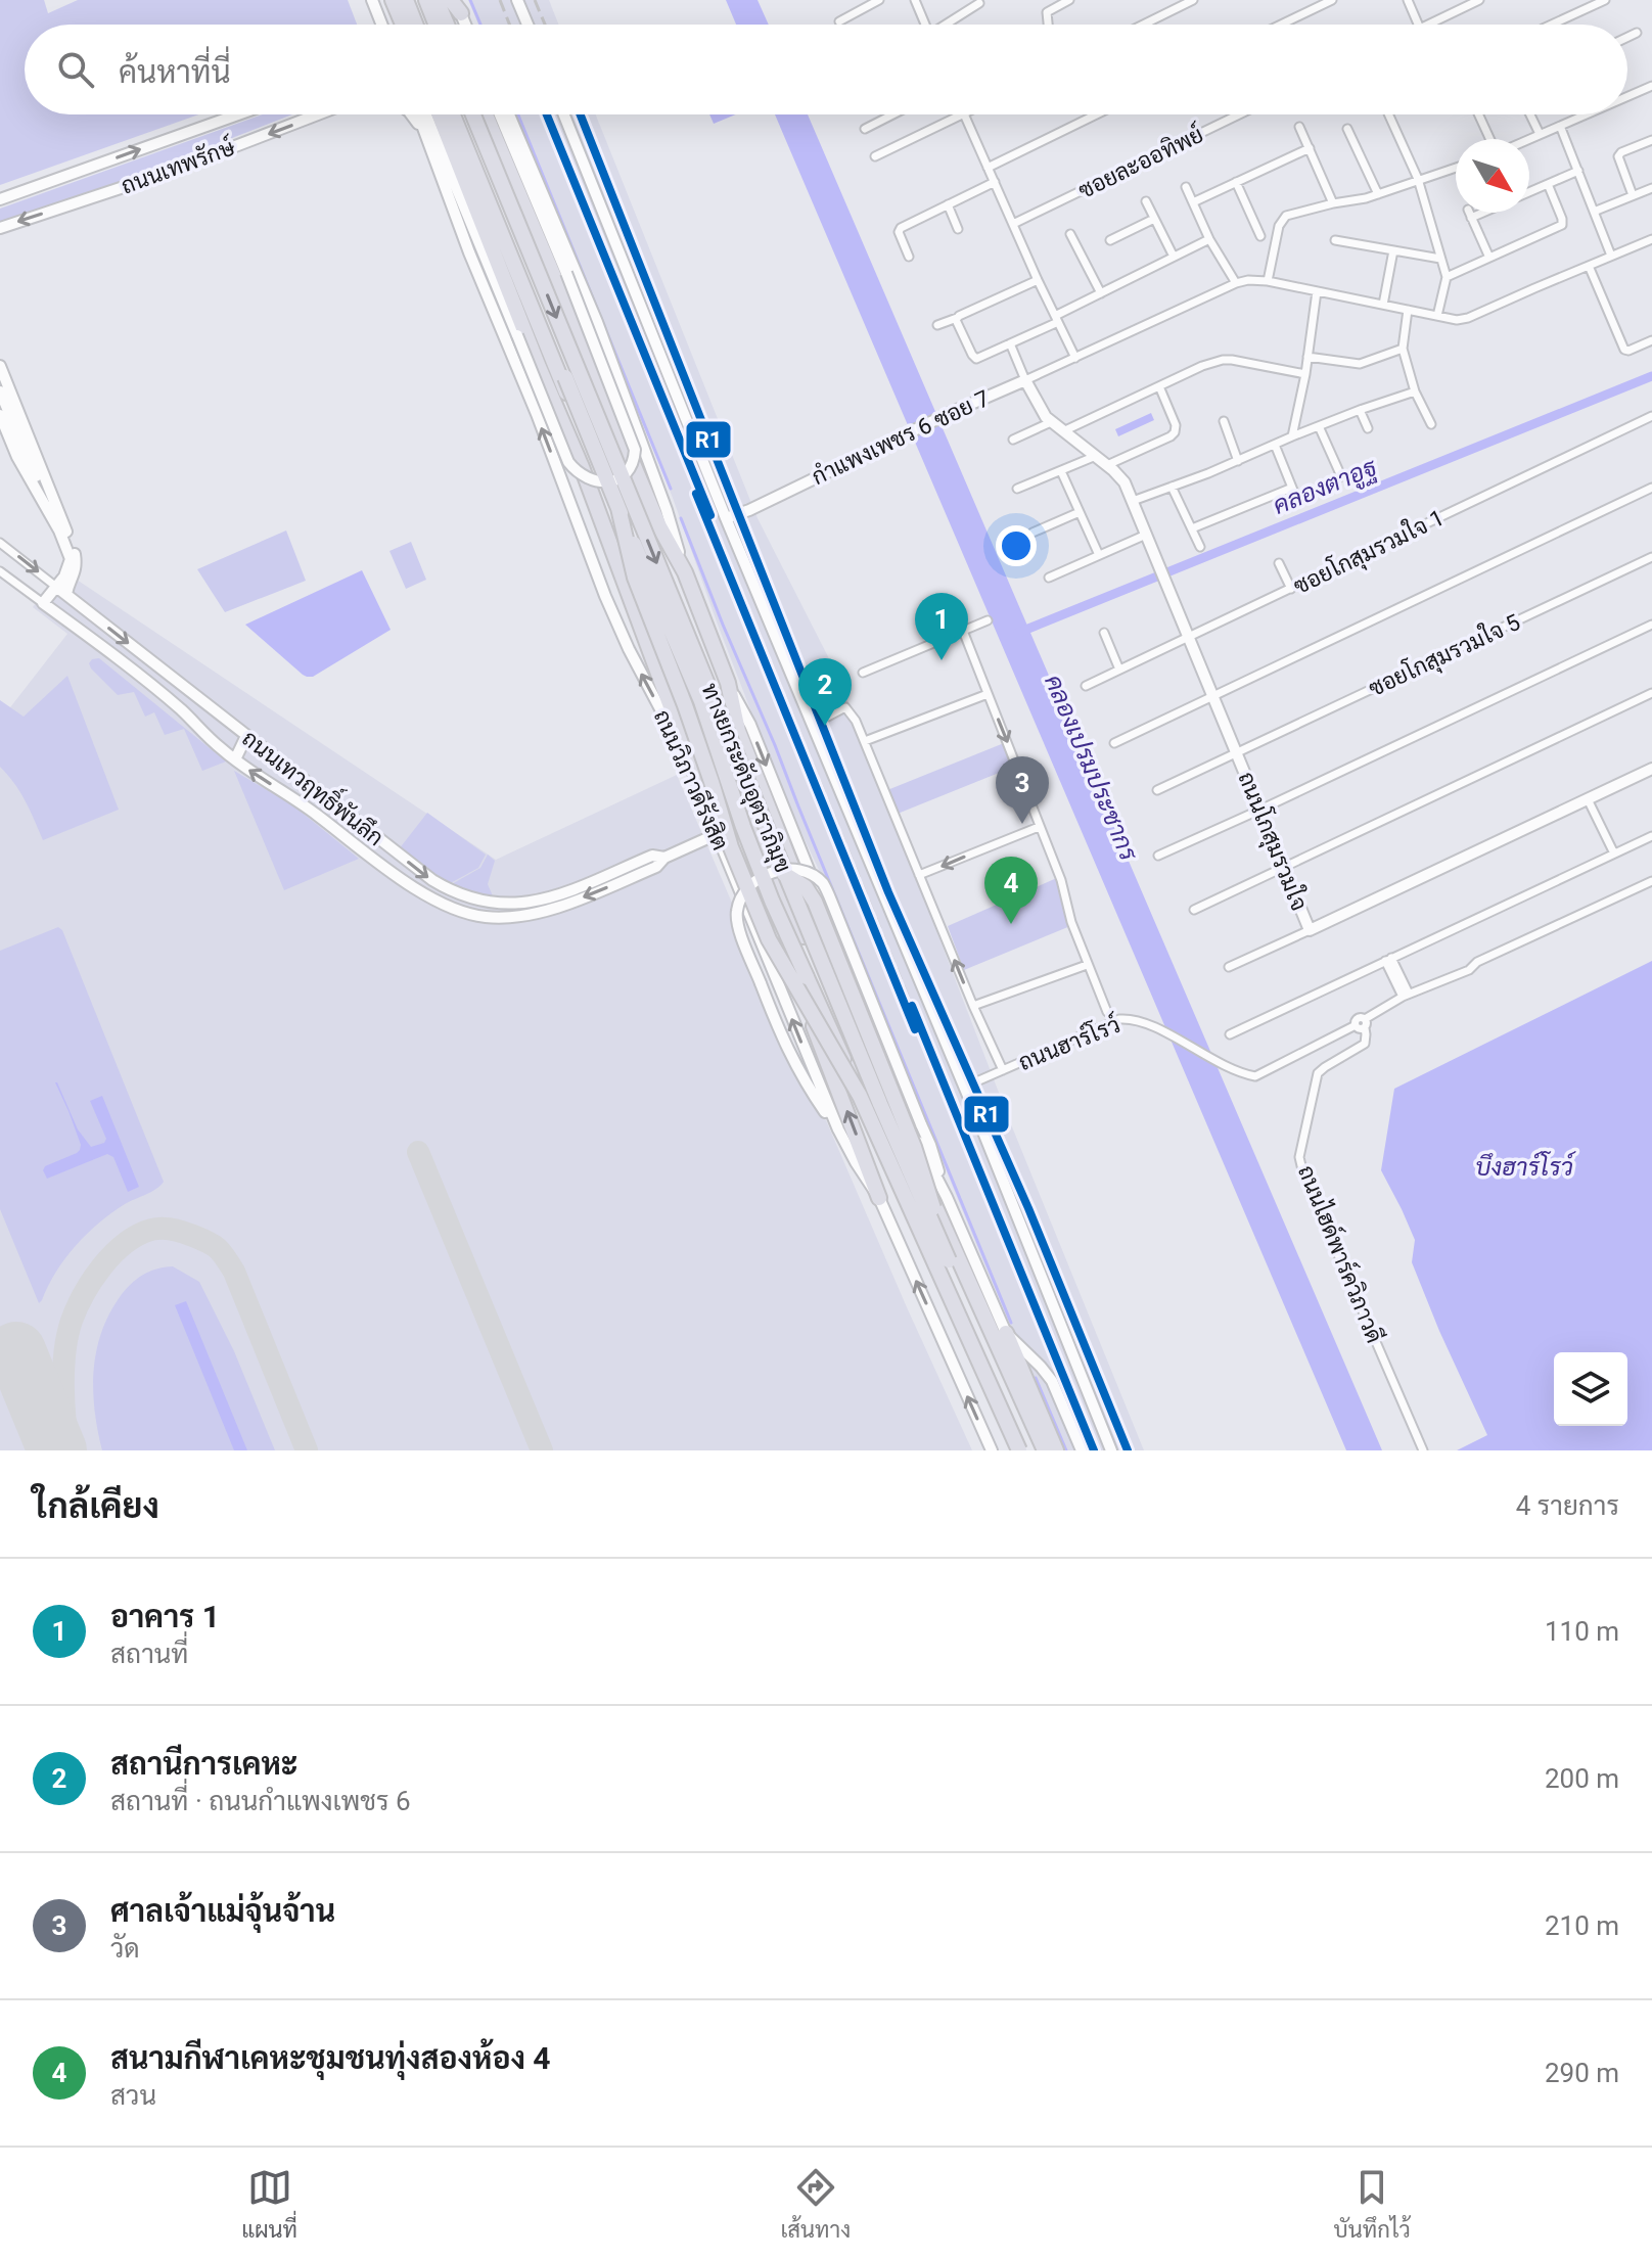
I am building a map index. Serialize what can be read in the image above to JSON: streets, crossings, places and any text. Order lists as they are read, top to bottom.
{
  "streets": {
    "highway": ["ทางยกระดับอุตราภิมุข", "ถนนวิภาวดีรังสิต"],
    "main road": [
      "ถนนเทพรักษ์",
      "กำแพงเพชร 6 ซอย 7",
      "ถนนเทวฤทธิ์พันลึก",
      "ถนนโกสุมรวมใจ"
    ],
    "street": [
      "ซอยละออทิพย์",
      "ซอยโกสุมรวมใจ 1",
      "ซอยโกสุมรวมใจ 5",
      "ถนนฮาร์โรว์",
      "ถนนไฮด์พาร์ควิภาวดี"
    ]
  },
  "crossings": [
    ["ซอยโกสุมรวมใจ 1", "ถนนโกสุมรวมใจ"],
    ["ซอยโกสุมรวมใจ 5", "ถนนโกสุมรวมใจ"],
    ["ทางยกระดับอุตราภิมุข", "ถนนวิภาวดีรังสิต"],
    ["ถนนวิภาวดีรังสิต", "ถนนเทวฤทธิ์พันลึก"],
    ["ถนนฮาร์โรว์", "ถนนไฮด์พาร์ควิภาวดี"]
  ],
  "water": ["คลองตาอูฐ", "คลองเปรมประชากร", "บึงฮาร์โรว์"],
  "lines": ["transit line R1"],
  "north": "bottom right",
  "page": {
    "search": "ค้นหาที่นี่",
    "pins": [
      "1",
      "2",
      "3",
      "4"
    ],
    "heading": ["ใกล้เคียง", "4 รายการ"],
    "list": [
      {
        "mark": "1",
        "name": "อาคาร 1",
        "note": "สถานที่",
        "value": "110 m"
      },
      {
        "mark": "2",
        "name": "สถานีการเคหะ",
        "note": "สถานที่ · ถนนกำแพงเพชร 6",
        "value": "200 m"
      },
      {
        "mark": "3",
        "name": "ศาลเจ้าแม่จุ้นจ้าน",
        "note": "วัด",
        "value": "210 m"
      },
      {
        "mark": "4",
        "name": "สนามกีฬาเคหะชุมชนทุ่งสองห้อง 4",
        "note": "สวน",
        "value": "290 m"
      }
    ],
    "nav": ["แผนที่", "เส้นทาง", "บันทึกไว้"]
  }
}
